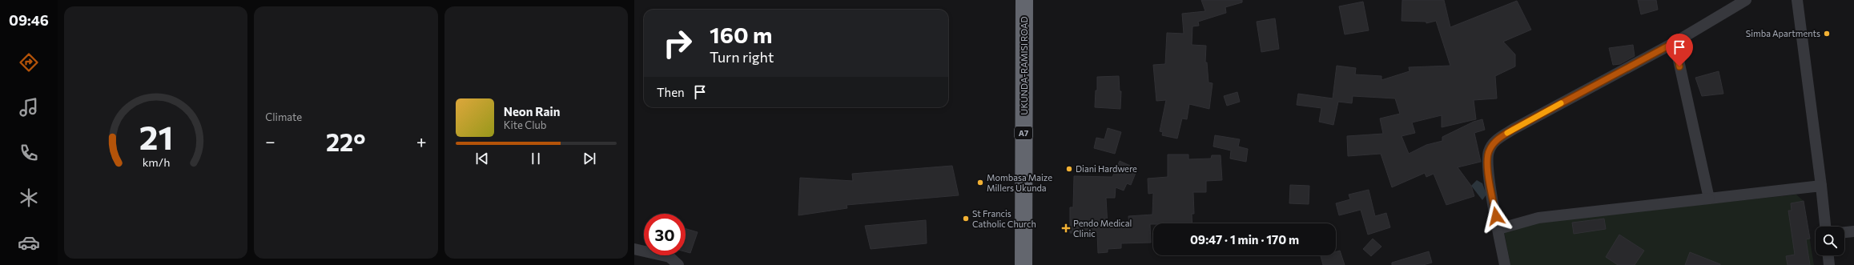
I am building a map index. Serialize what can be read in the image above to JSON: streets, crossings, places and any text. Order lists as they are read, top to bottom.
{
  "streets": {
    "highway": ["UKUNDA-RAMISI ROAD", "A7"]
  },
  "places": {
    "other": [
      "Simba Apartments",
      "Diani Hardwere",
      "Mombasa Maize Millers Ukunda",
      "St Francis Catholic Church"
    ],
    "health": ["Pendo Medical Clinic"]
  },
  "page": {
    "tabs": "09:46",
    "tile": "Climate",
    "turn": ["160 m", "Turn right"],
    "then": "Then",
    "song": ["Neon Rain", "Kite Club"],
    "heat": ["−", "22°", "+"],
    "limit": "30",
    "trip": "09:47 · 1 min · 170 m",
    "gauge": ["21", "km/h"]
  }
}
